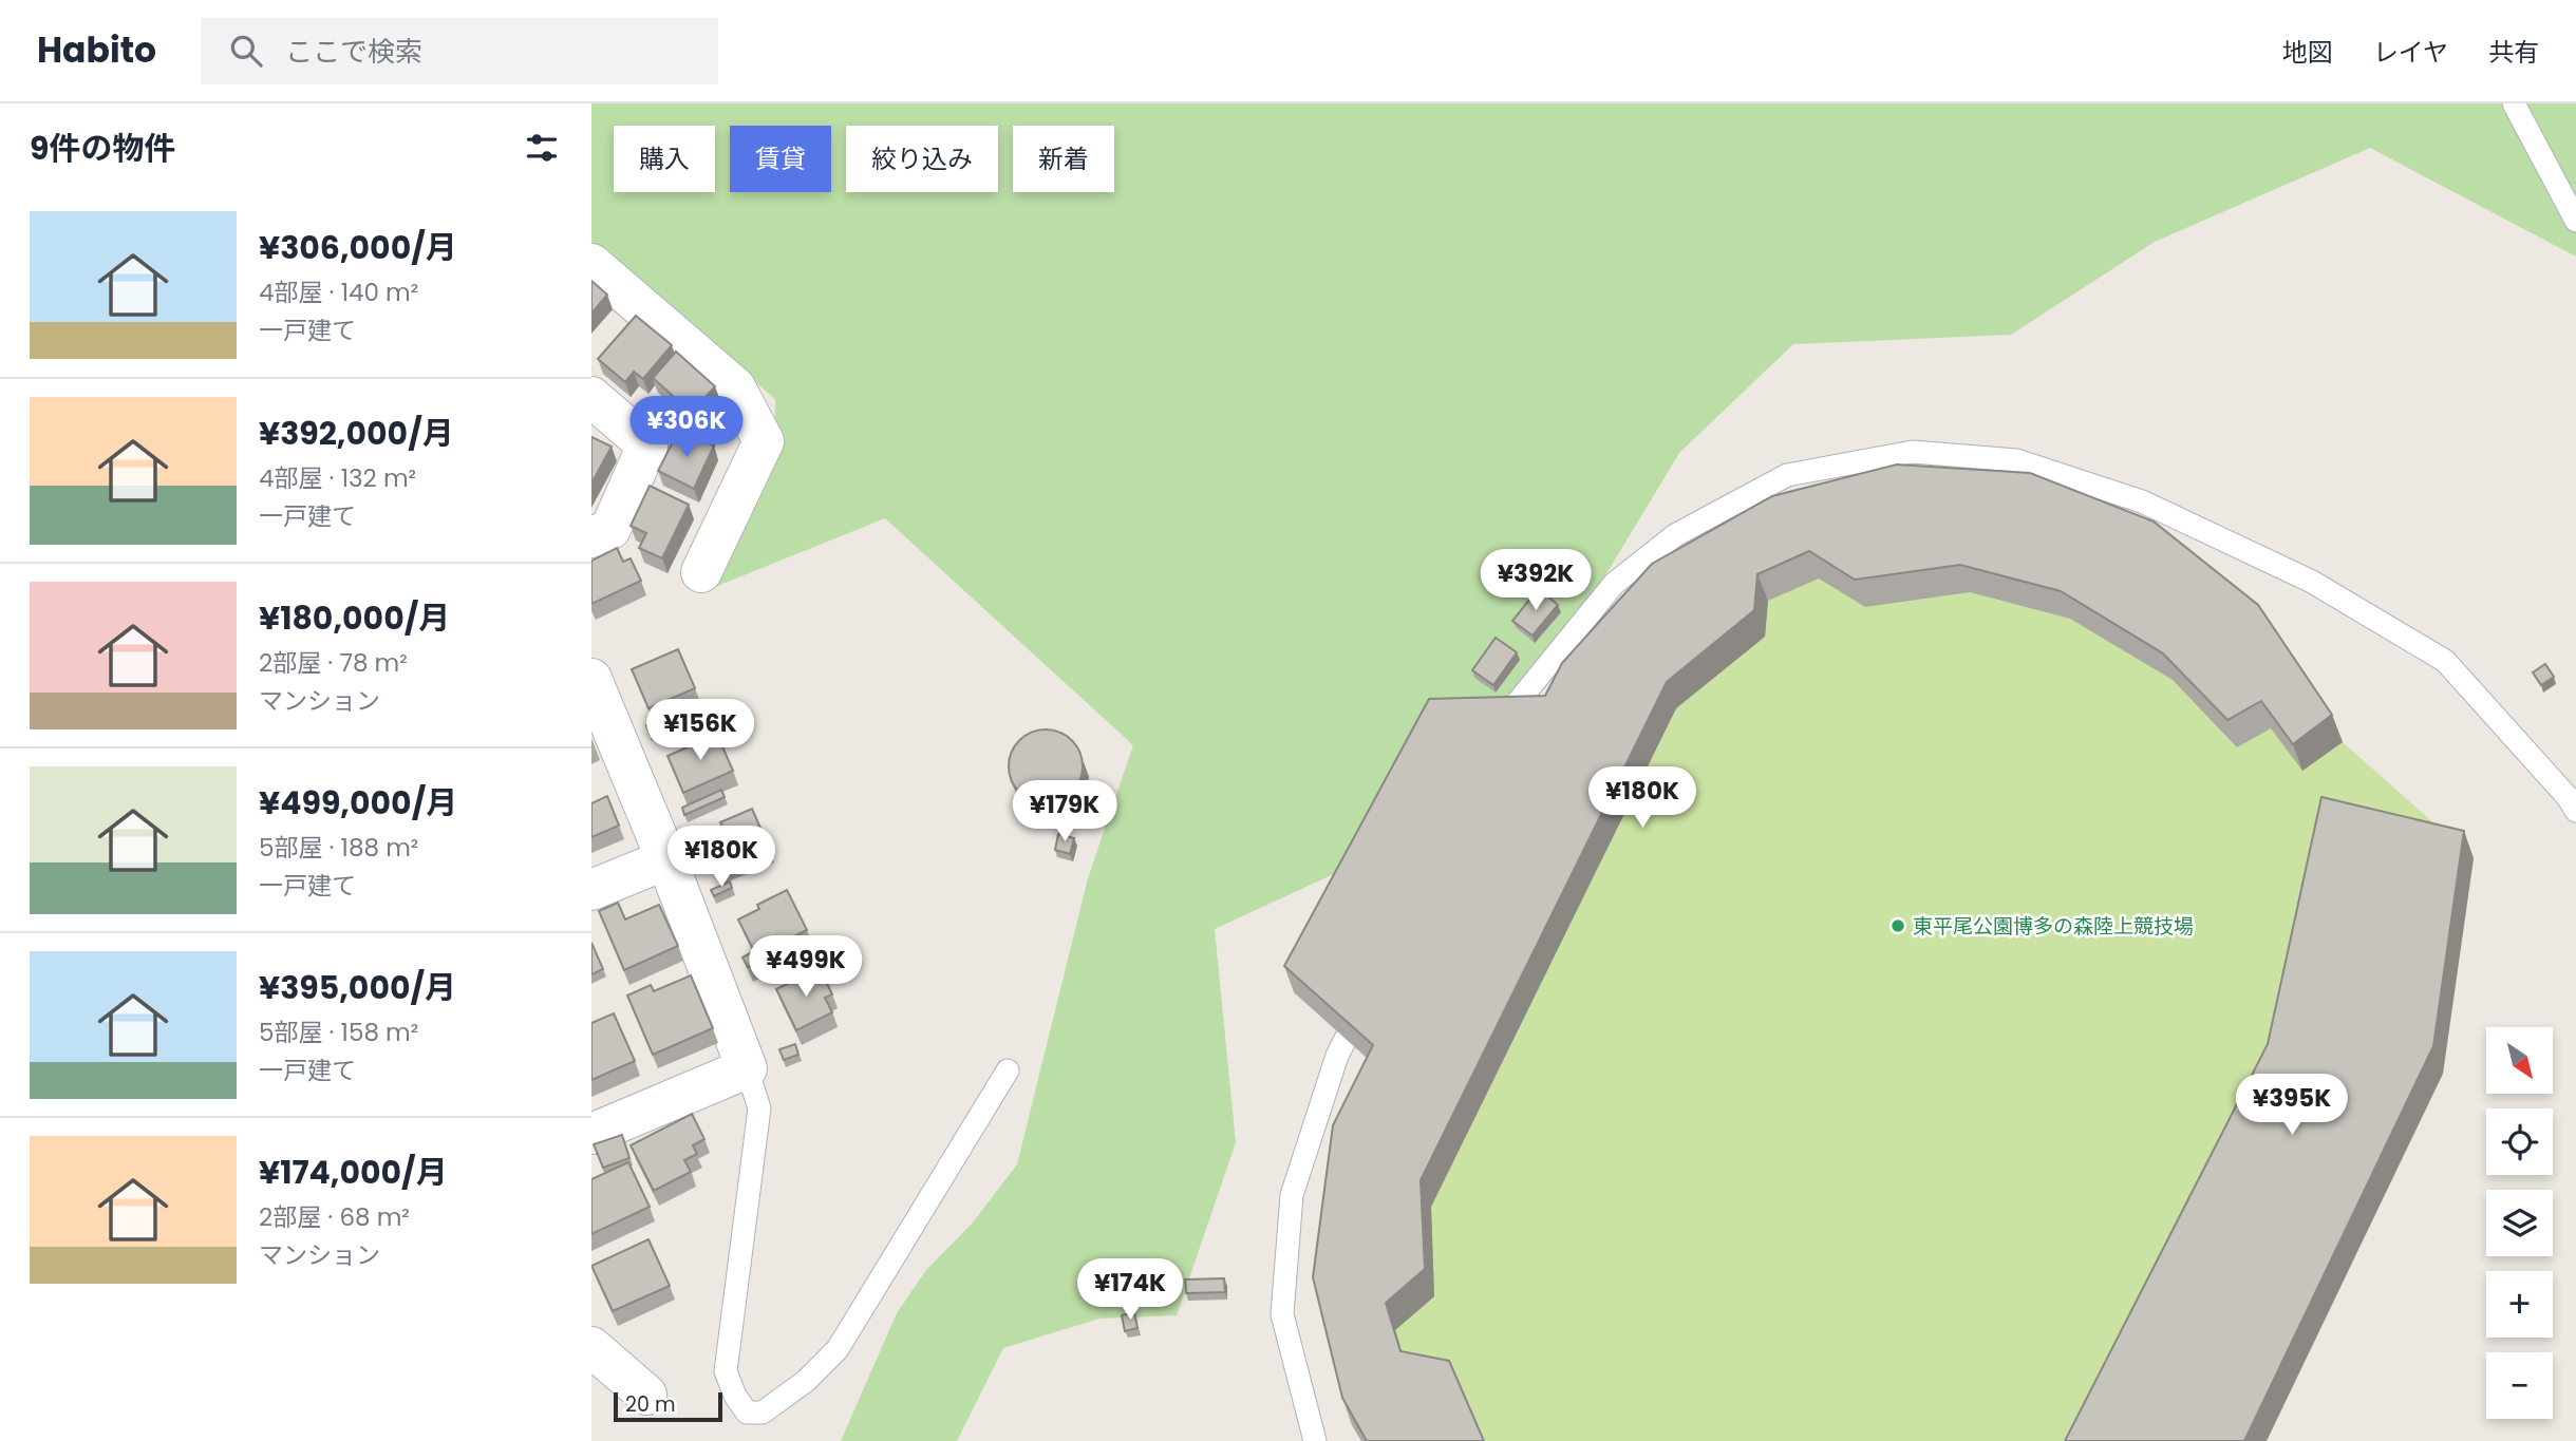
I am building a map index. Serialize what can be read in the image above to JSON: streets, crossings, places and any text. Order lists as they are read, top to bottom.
{
  "places": ["東平尾公園博多の森陸上競技場"],
  "scale_bar": "20 m",
  "north": "bottom right",
  "page": {
    "header": "Habito",
    "search": "ここで検索",
    "nav": ["地図", "レイヤ", "共有"],
    "heading": "9件の物件",
    "chip": [
      "購入",
      "賃貸",
      "絞り込み",
      "新着"
    ],
    "list": [
      {
        "name": "¥306,000/月",
        "note": "4部屋 · 140 m² · 一戸建て"
      },
      {
        "name": "¥392,000/月",
        "note": "4部屋 · 132 m² · 一戸建て"
      },
      {
        "name": "¥180,000/月",
        "note": "2部屋 · 78 m² · マンション"
      },
      {
        "name": "¥499,000/月",
        "note": "5部屋 · 188 m² · 一戸建て"
      },
      {
        "name": "¥395,000/月",
        "note": "5部屋 · 158 m² · 一戸建て"
      },
      {
        "name": "¥174,000/月",
        "note": "2部屋 · 68 m² · マンション"
      }
    ],
    "price": [
      "¥306K",
      "¥392K",
      "¥156K",
      "¥180K",
      "¥179K",
      "¥180K",
      "¥499K",
      "¥395K",
      "¥174K"
    ],
    "map_buttons": ["+", "−"],
    "scale": "20 m"
  }
}
